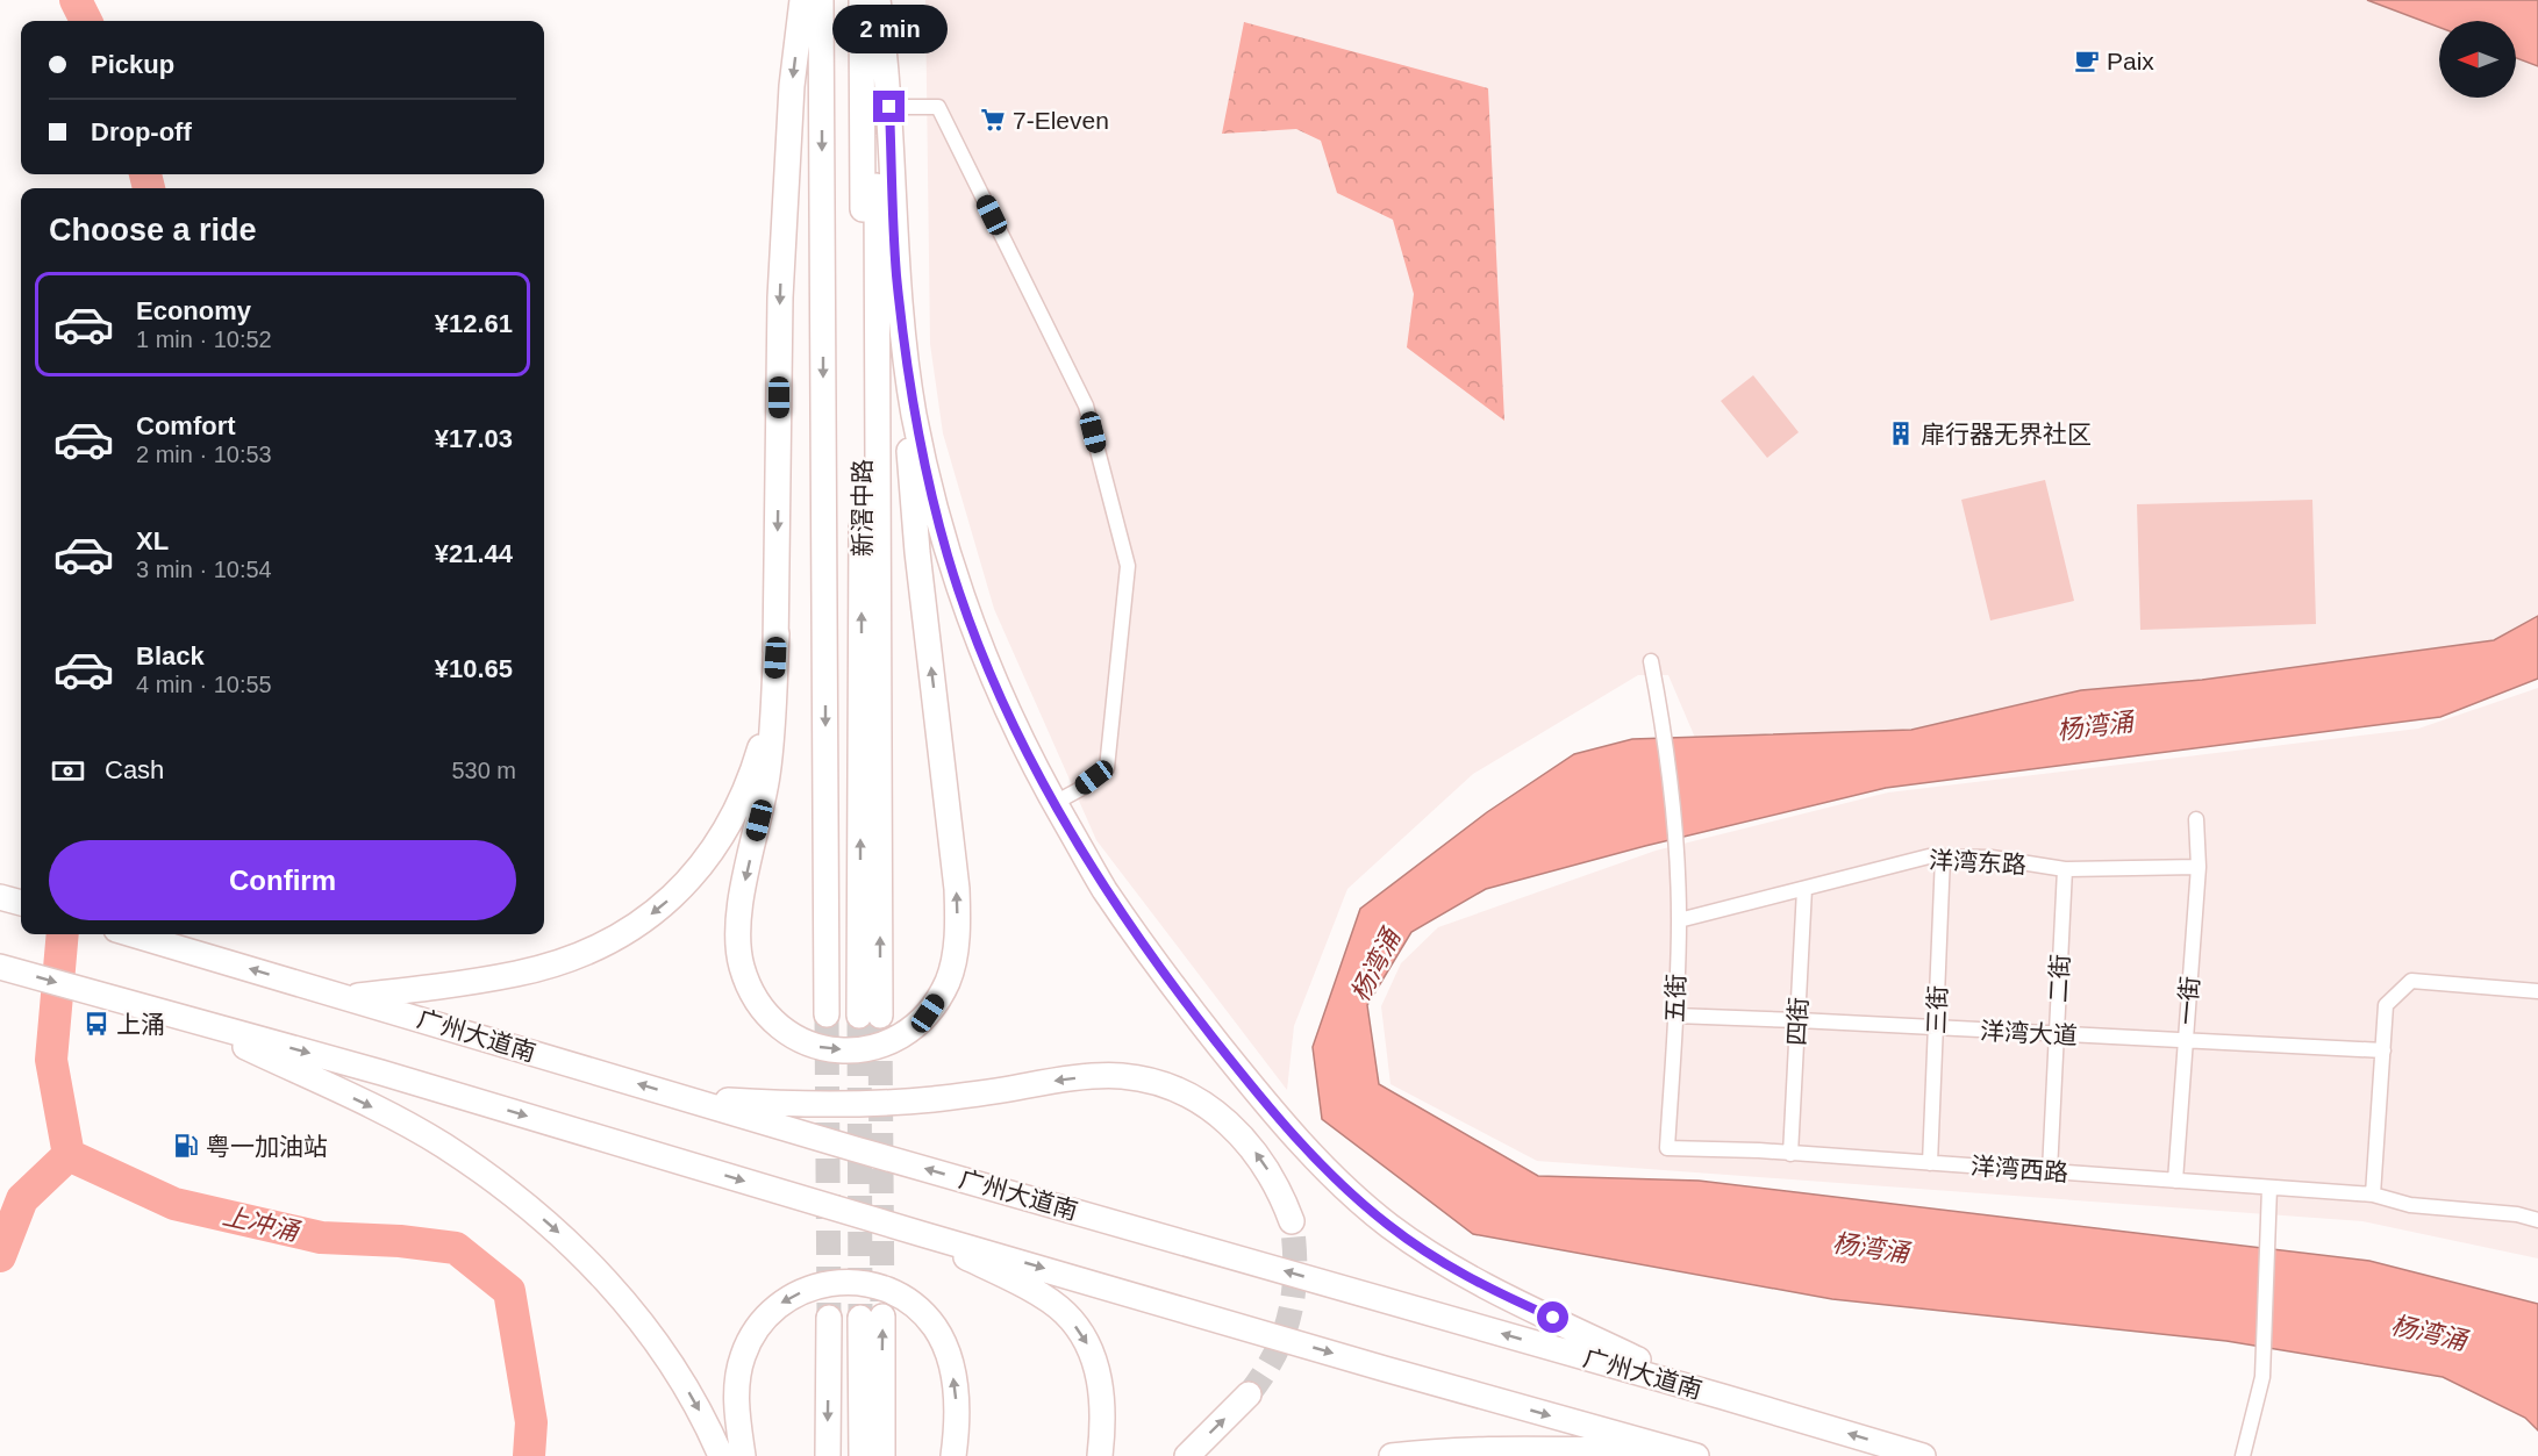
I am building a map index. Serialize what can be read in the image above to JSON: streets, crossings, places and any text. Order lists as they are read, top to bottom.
{
  "streets": {
    "highway": ["新滘中路", "广州大道南"],
    "street": [
      "洋湾东路",
      "二街",
      "五街",
      "一街",
      "三街",
      "四街",
      "洋湾大道",
      "洋湾西路"
    ]
  },
  "crossings": [
    ["洋湾东路", "二街"],
    ["洋湾东路", "五街"],
    ["洋湾东路", "一街"],
    ["洋湾东路", "三街"],
    ["洋湾东路", "四街"],
    ["二街", "洋湾大道"],
    ["二街", "洋湾西路"],
    ["五街", "洋湾大道"],
    ["五街", "洋湾西路"],
    ["一街", "洋湾大道"],
    ["一街", "洋湾西路"],
    ["三街", "洋湾大道"],
    ["三街", "洋湾西路"],
    ["四街", "洋湾大道"],
    ["四街", "洋湾西路"]
  ],
  "water": ["杨湾涌", "上冲涌"],
  "places": {
    "cafe": ["Paix"],
    "supermarket": ["7-Eleven"],
    "building": ["扉行器无界社区"],
    "bus stop": ["上涌"],
    "fuel station": ["粤一加油站"]
  },
  "north": "left",
  "page": {
    "bubble": "2 min",
    "banner": ["Pickup", "Drop-off"],
    "heading": "Choose a ride",
    "list": [
      {
        "name": "Economy",
        "note": "1 min · 10:52",
        "value": "¥12.61"
      },
      {
        "name": "Comfort",
        "note": "2 min · 10:53",
        "value": "¥17.03"
      },
      {
        "name": "XL",
        "note": "3 min · 10:54",
        "value": "¥21.44"
      },
      {
        "name": "Black",
        "note": "4 min · 10:55",
        "value": "¥10.65"
      }
    ],
    "pay": ["Cash", "530 m"],
    "buttons": "Confirm"
  }
}
